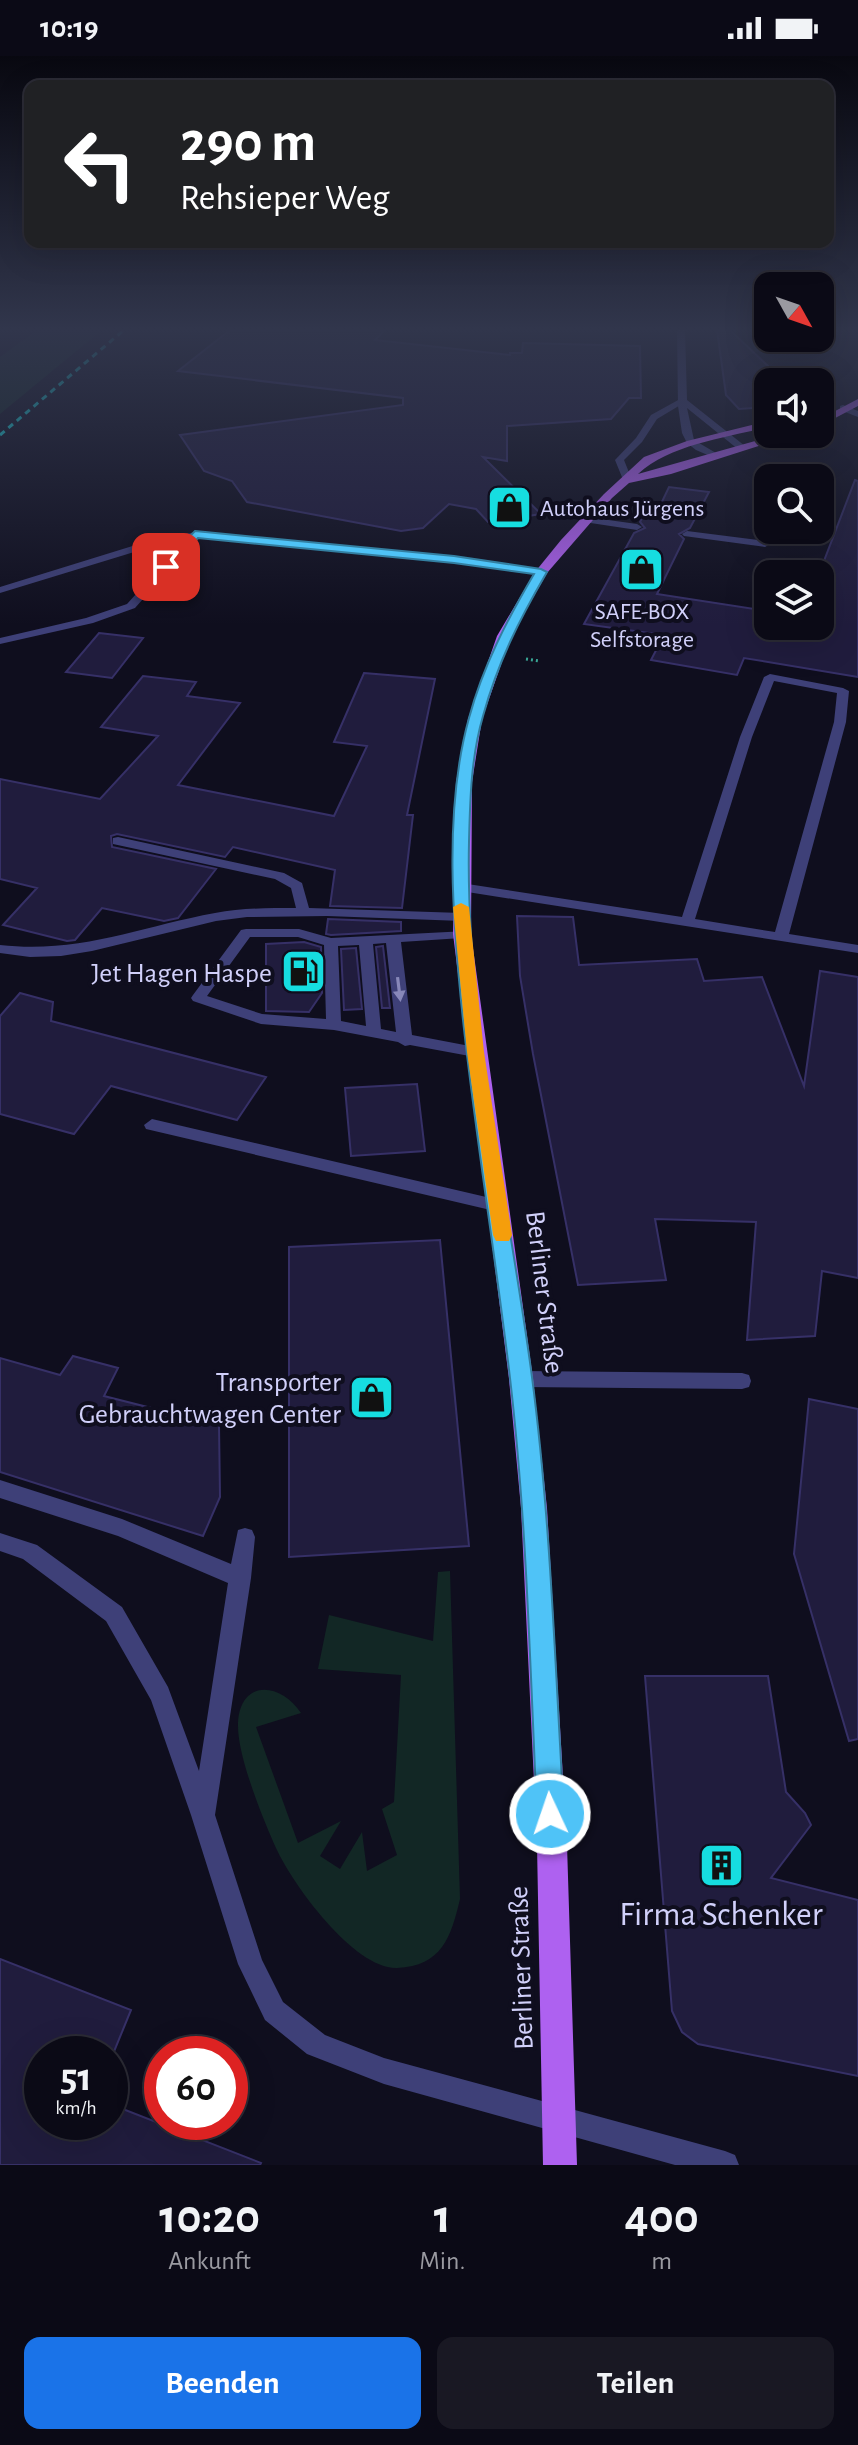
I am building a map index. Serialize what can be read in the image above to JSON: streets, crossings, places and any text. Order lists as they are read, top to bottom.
{
  "streets": {
    "main road": ["Berliner Straße"]
  },
  "places": {
    "shop": ["Autohaus Jürgens", "SAFE-BOX Selfstorage", "Transporter Gebrauchtwagen Center"],
    "fuel station": ["Jet Hagen Haspe"],
    "building": ["Firma Schenker"]
  },
  "north": "bottom right",
  "page": {
    "status": "10:19",
    "turn": ["290 m", "Rehsieper Weg"],
    "speed": "51 km/h",
    "limit": "60",
    "eta": [
      "10:20",
      "Ankunft",
      "1",
      "Min.",
      "400",
      "m"
    ],
    "buttons": ["Beenden", "Teilen"]
  }
}
